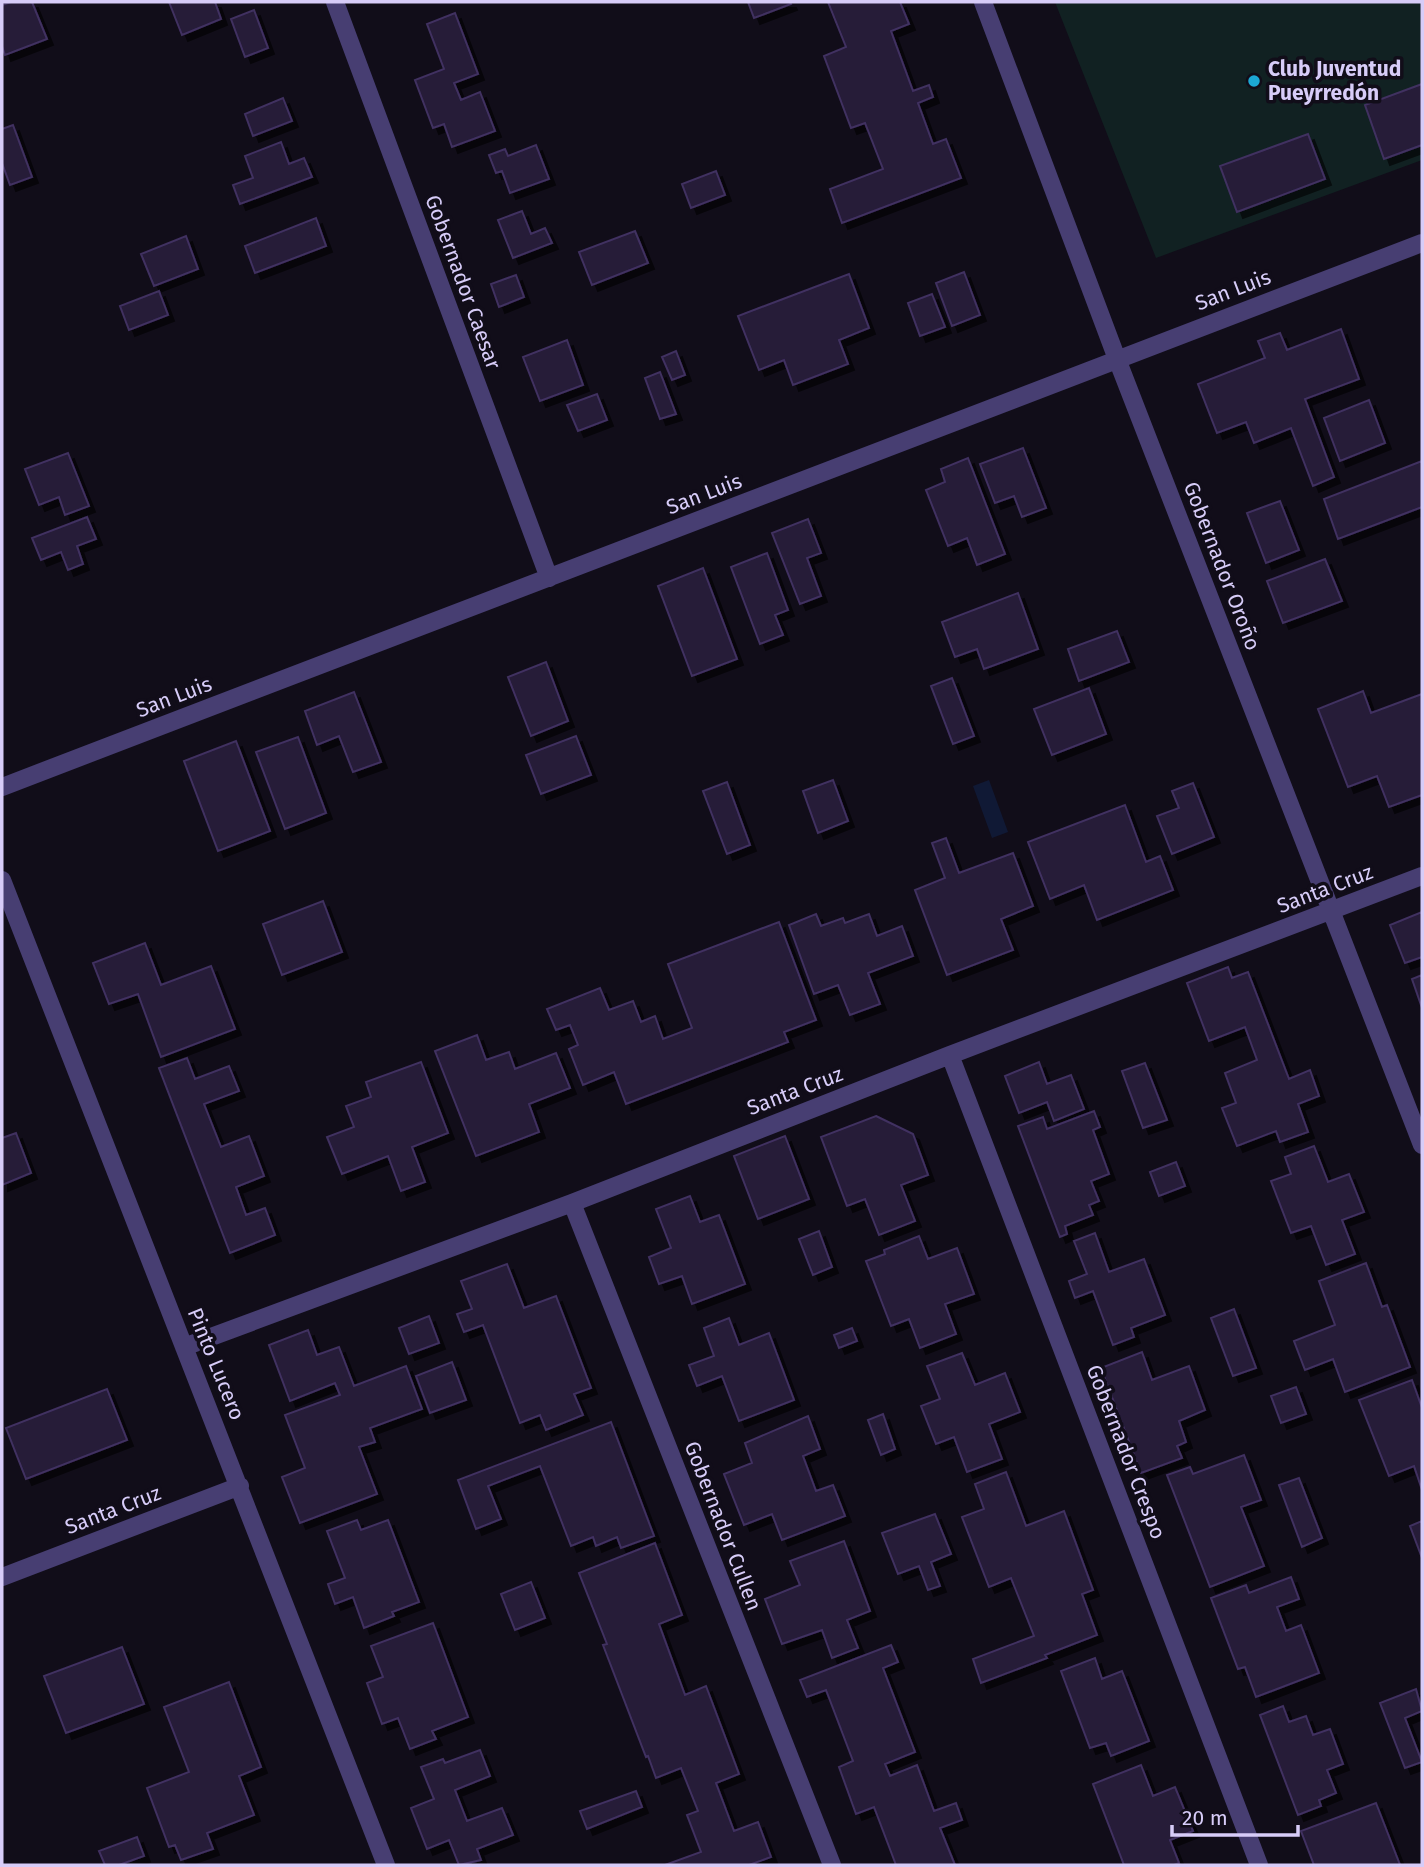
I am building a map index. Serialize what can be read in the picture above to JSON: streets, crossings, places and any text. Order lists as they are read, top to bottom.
{
  "streets": {
    "street": [
      "Gobernador Caesar",
      "San Luis",
      "Gobernador Oroño",
      "Santa Cruz",
      "Pinto Lucero",
      "Gobernador Crespo",
      "Gobernador Cullen"
    ]
  },
  "crossings": [
    ["Gobernador Caesar", "San Luis"],
    ["San Luis", "Gobernador Oroño"],
    ["Gobernador Oroño", "Santa Cruz"],
    ["Santa Cruz", "Pinto Lucero"],
    ["Santa Cruz", "Gobernador Crespo"],
    ["Santa Cruz", "Gobernador Cullen"]
  ],
  "places": ["Club Juventud Pueyrredón"],
  "scale_bar": "20 m"
}
